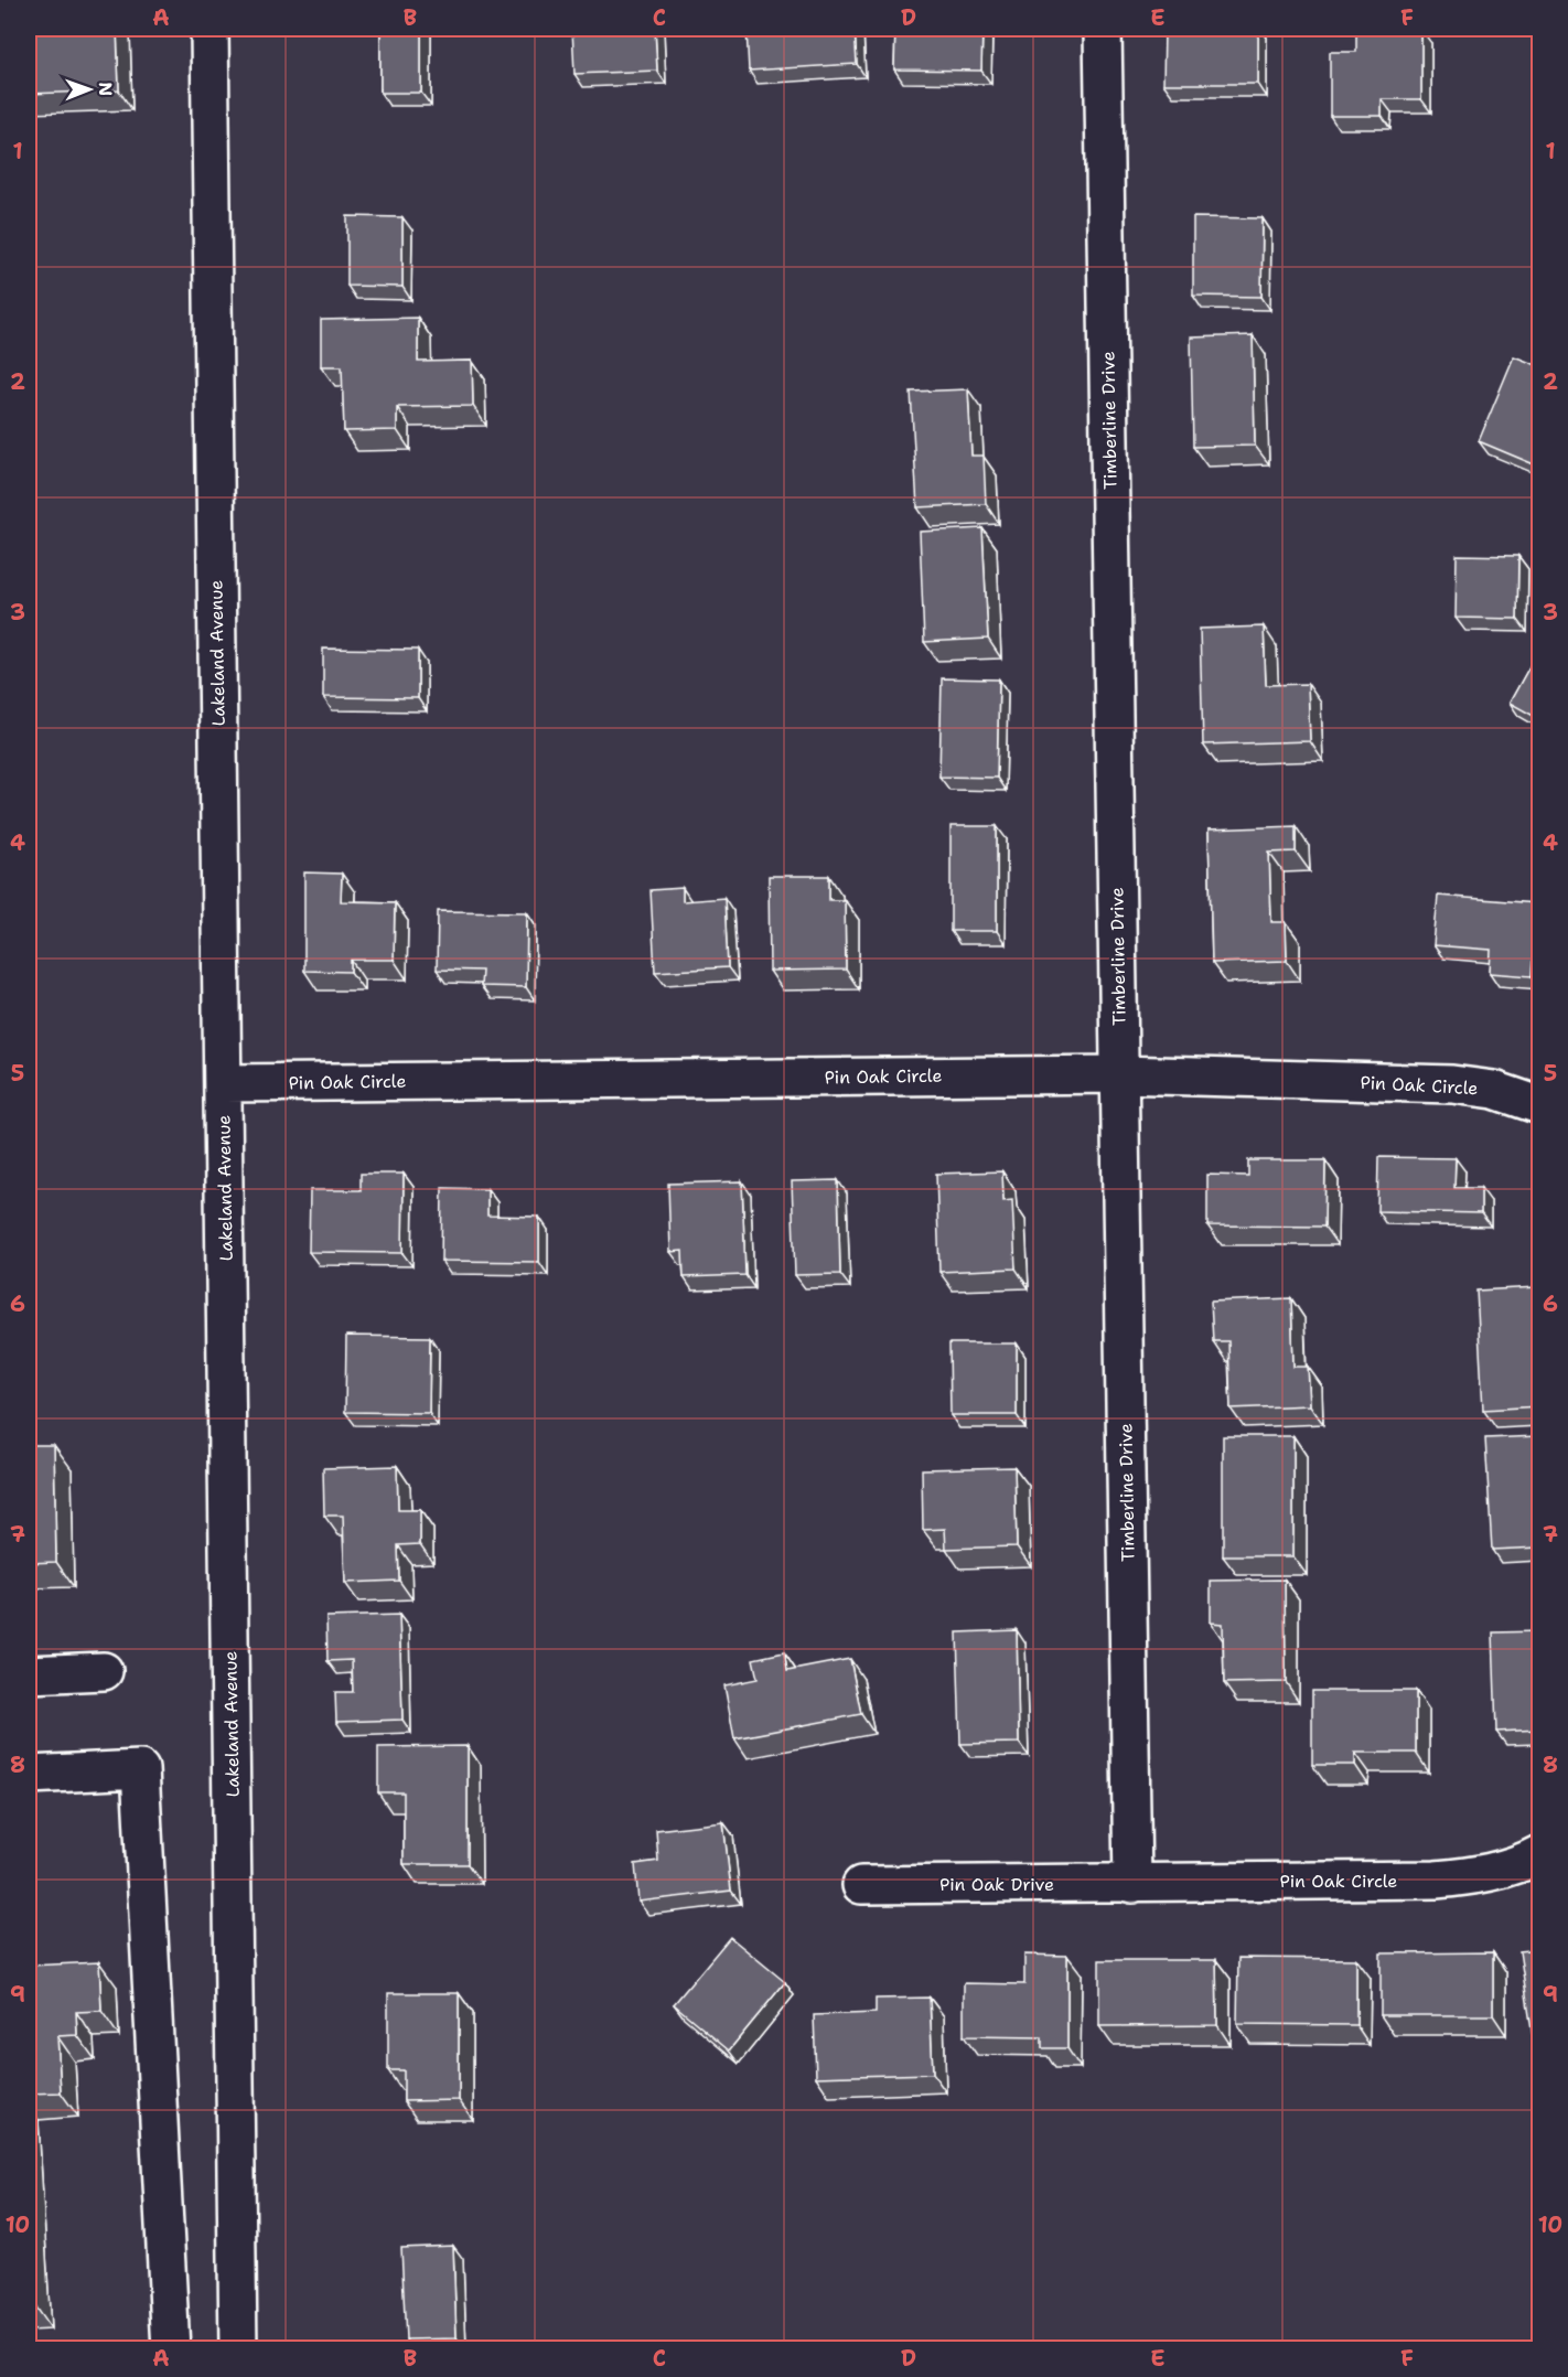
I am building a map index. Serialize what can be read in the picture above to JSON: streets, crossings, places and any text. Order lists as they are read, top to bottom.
{
  "streets": {
    "street": [
      "Timberline Drive",
      "Lakeland Avenue",
      "Pin Oak Circle",
      "Pin Oak Drive"
    ]
  },
  "crossings": [
    ["Timberline Drive", "Pin Oak Circle"],
    ["Timberline Drive", "Pin Oak Drive"],
    ["Lakeland Avenue", "Pin Oak Circle"],
    ["Pin Oak Circle", "Pin Oak Drive"]
  ],
  "north": "right",
  "grid": {
    "columns": [
      "A",
      "B",
      "C",
      "D",
      "E",
      "F"
    ],
    "rows": [
      "1",
      "2",
      "3",
      "4",
      "5",
      "6",
      "7",
      "8",
      "9",
      "10"
    ]
  }
}
